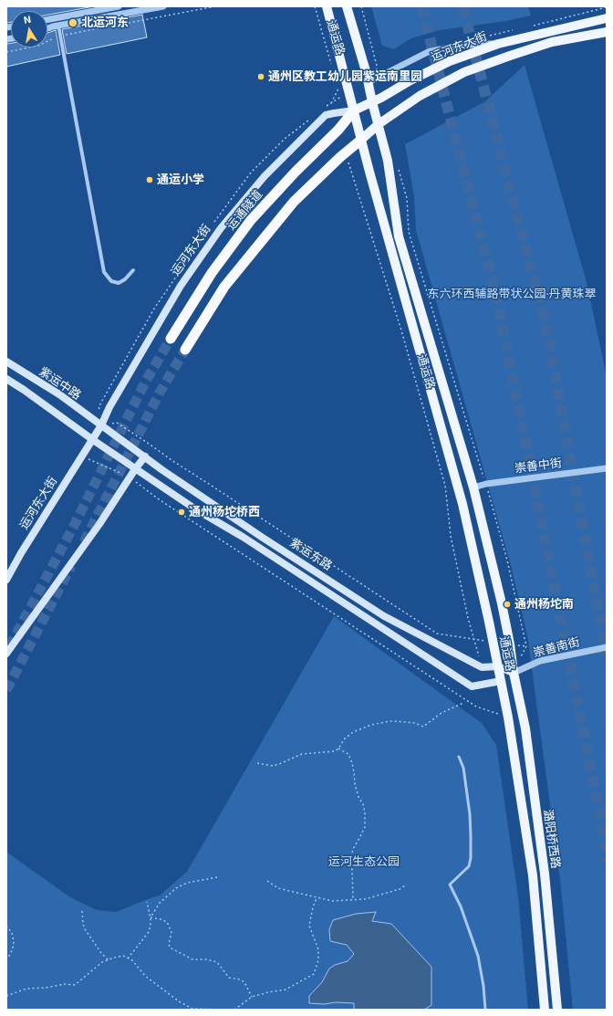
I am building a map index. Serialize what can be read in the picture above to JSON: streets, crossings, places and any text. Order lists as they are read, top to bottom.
{
  "streets": {
    "highway": ["运通隧道"],
    "main road": [
      "通运路",
      "运河东大街",
      "紫运中路",
      "紫运东路",
      "潞阳桥西路"
    ],
    "street": ["崇善中街", "崇善南街"]
  },
  "crossings": [
    ["通运路", "运河东大街"],
    ["通运路", "运通隧道"],
    ["通运路", "崇善中街"],
    ["通运路", "紫运东路"],
    ["通运路", "崇善南街"],
    ["通运路", "潞阳桥西路"],
    ["运河东大街", "运通隧道"],
    ["运河东大街", "紫运中路"],
    ["运河东大街", "紫运东路"],
    ["紫运中路", "紫运东路"],
    ["紫运东路", "崇善南街"],
    ["紫运东路", "潞阳桥西路"],
    ["崇善南街", "潞阳桥西路"]
  ],
  "parks": ["东六环西辅路带状公园·丹黄珠翠", "运河生态公园"],
  "places": [
    "北运河东",
    "通州区教工幼儿园紫运南里园",
    "通运小学",
    "通州杨坨桥西",
    "通州杨坨南"
  ],
  "north": "top"
}
